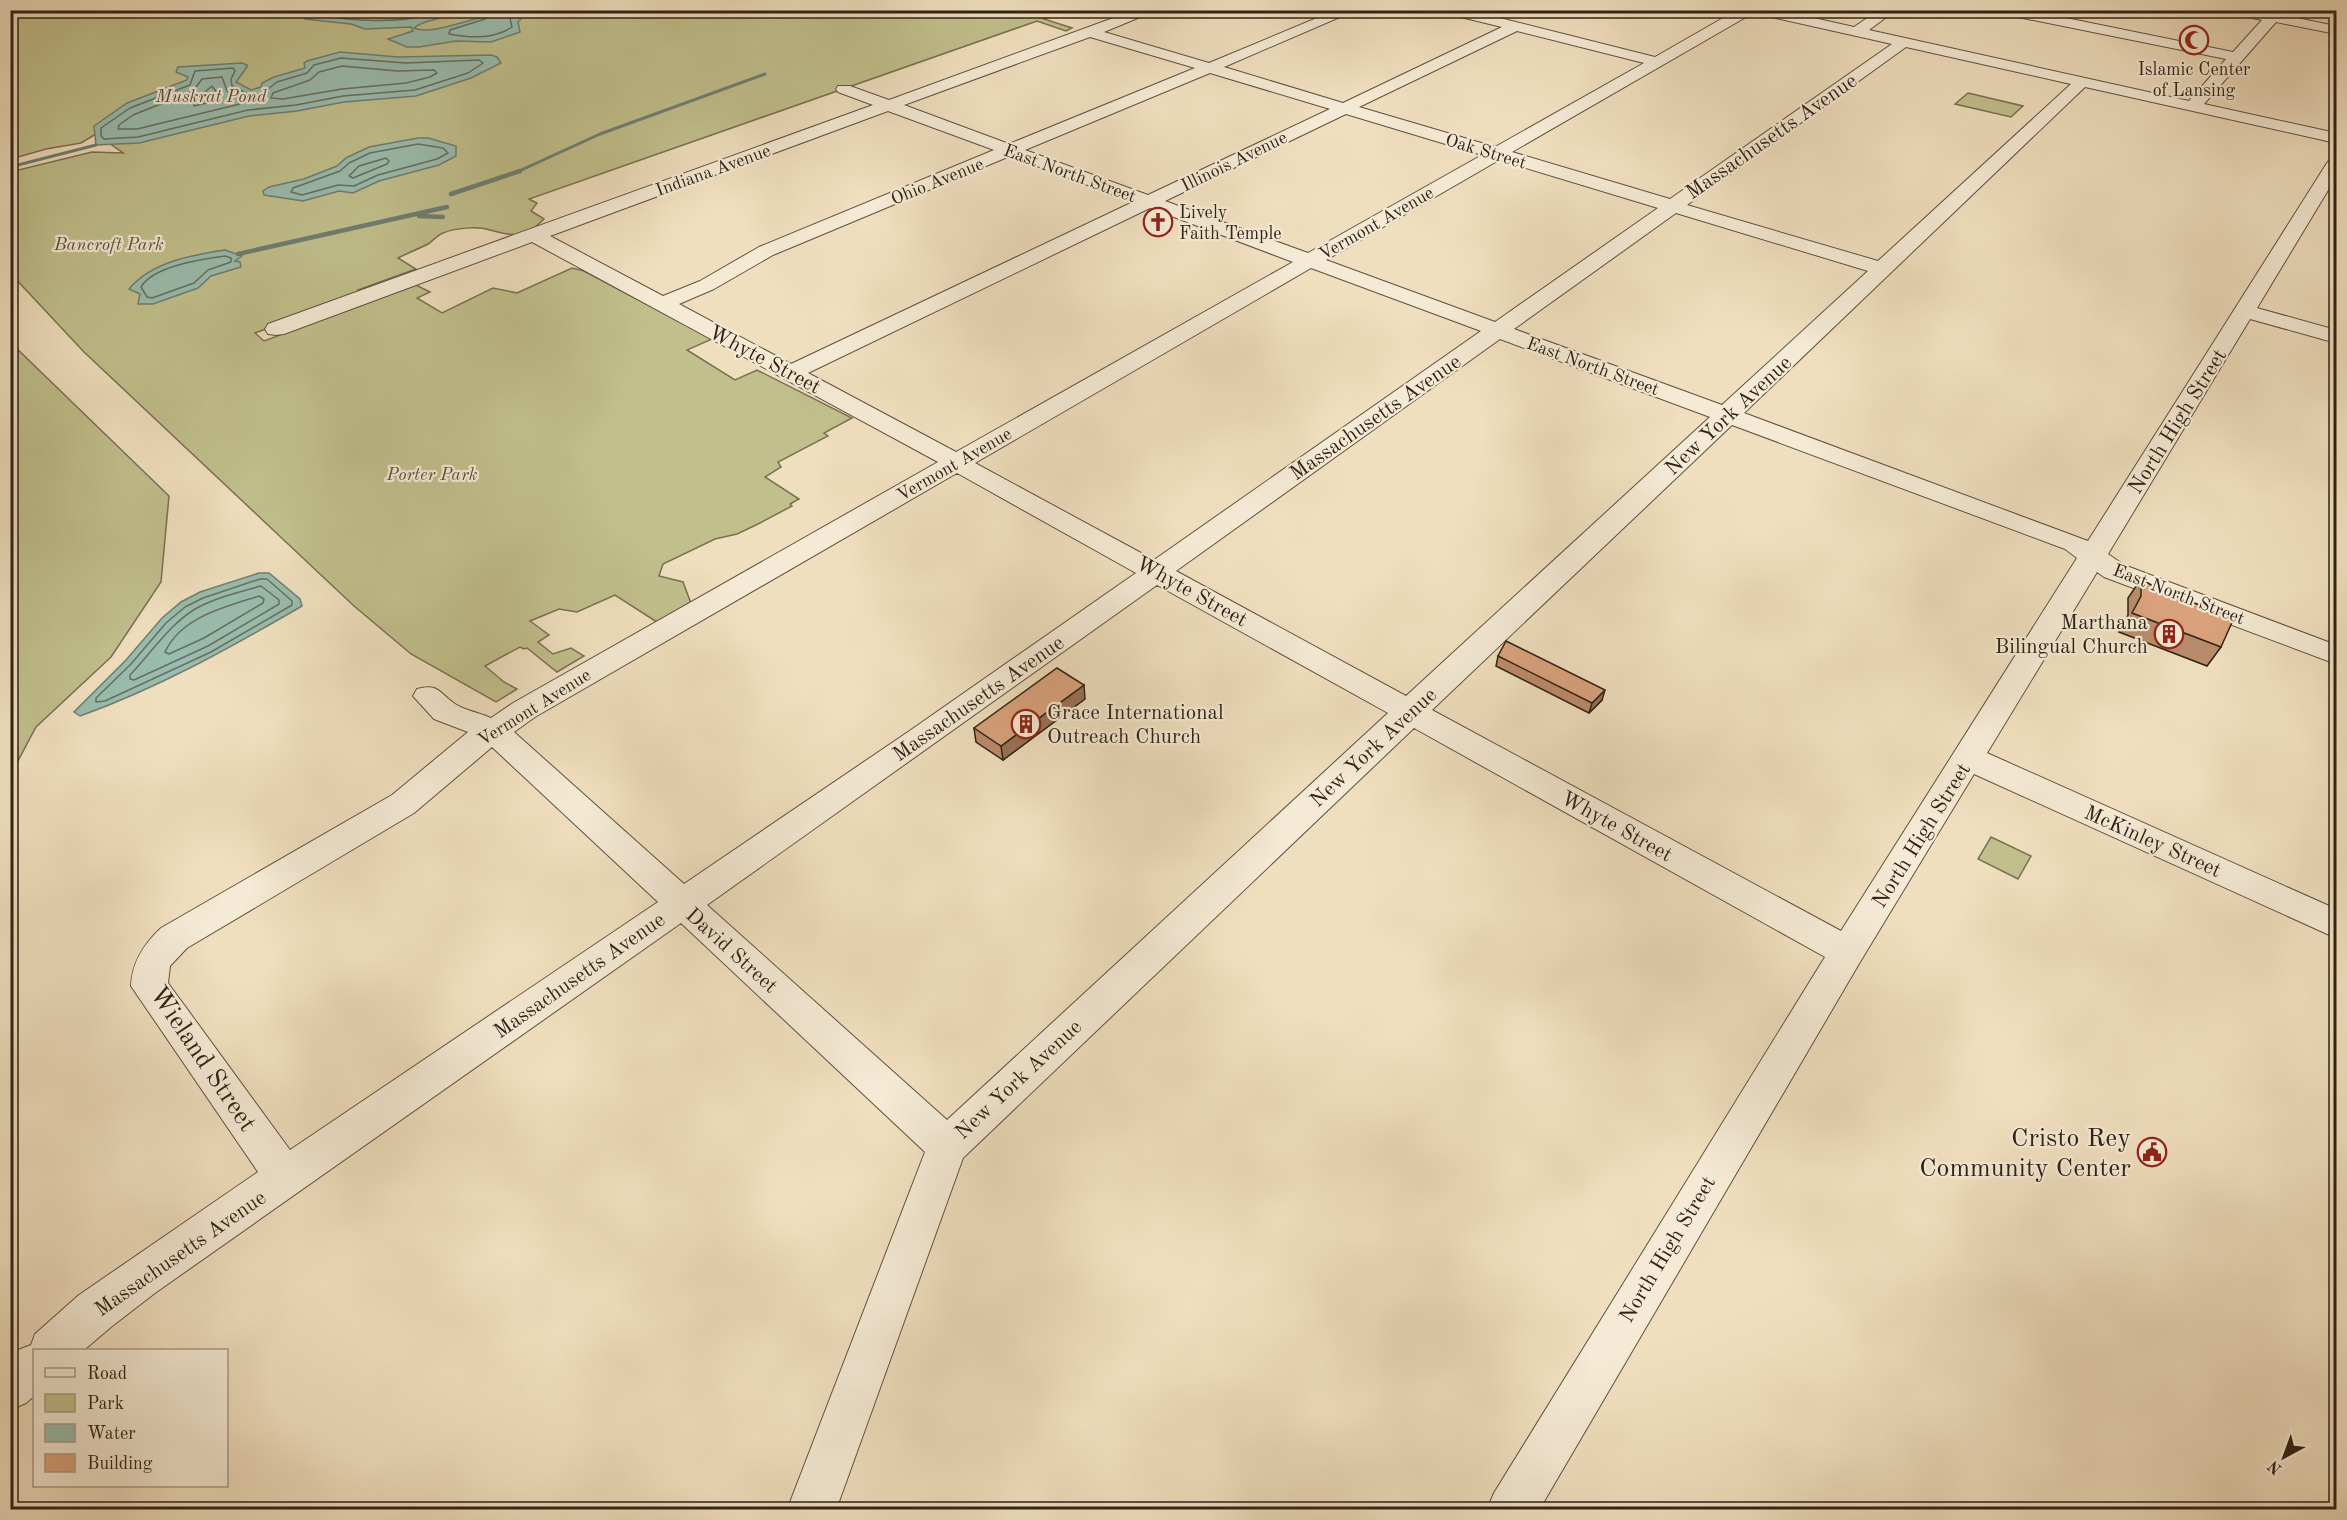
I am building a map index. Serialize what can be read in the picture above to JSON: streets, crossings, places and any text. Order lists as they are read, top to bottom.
{
  "streets": {
    "street": [
      "Massachusetts Avenue",
      "Oak Street",
      "Illinois Avenue",
      "Indiana Avenue",
      "East North Street",
      "Ohio Avenue",
      "Vermont Avenue",
      "Whyte Street",
      "New York Avenue",
      "North High Street",
      "McKinley Street",
      "David Street",
      "Wieland Street"
    ]
  },
  "crossings": [
    ["Massachusetts Avenue", "Oak Street"],
    ["Massachusetts Avenue", "East North Street"],
    ["Massachusetts Avenue", "Whyte Street"],
    ["Massachusetts Avenue", "David Street"],
    ["Massachusetts Avenue", "Wieland Street"],
    ["Oak Street", "Illinois Avenue"],
    ["Oak Street", "Indiana Avenue"],
    ["Oak Street", "Ohio Avenue"],
    ["Oak Street", "Vermont Avenue"],
    ["Oak Street", "New York Avenue"],
    ["Illinois Avenue", "East North Street"],
    ["Illinois Avenue", "Whyte Street"],
    ["Indiana Avenue", "East North Street"],
    ["Indiana Avenue", "Whyte Street"],
    ["East North Street", "Ohio Avenue"],
    ["East North Street", "Vermont Avenue"],
    ["East North Street", "New York Avenue"],
    ["East North Street", "North High Street"],
    ["Ohio Avenue", "Whyte Street"],
    ["Vermont Avenue", "Whyte Street"],
    ["Vermont Avenue", "David Street"],
    ["Vermont Avenue", "Wieland Street"],
    ["Whyte Street", "New York Avenue"],
    ["Whyte Street", "North High Street"],
    ["New York Avenue", "David Street"],
    ["North High Street", "McKinley Street"]
  ],
  "water": ["Muskrat Pond"],
  "parks": ["Bancroft Park", "Porter Park"],
  "places": {
    "mosque": ["Islamic Center of Lansing"],
    "church": ["Lively Faith Temple"],
    "building": ["Marthana Bilingual Church", "Grace International Outreach Church"],
    "public building": ["Cristo Rey Community Center"]
  },
  "legend": [
    "Road",
    "Park",
    "Water",
    "Building"
  ],
  "north": "bottom left"
}
